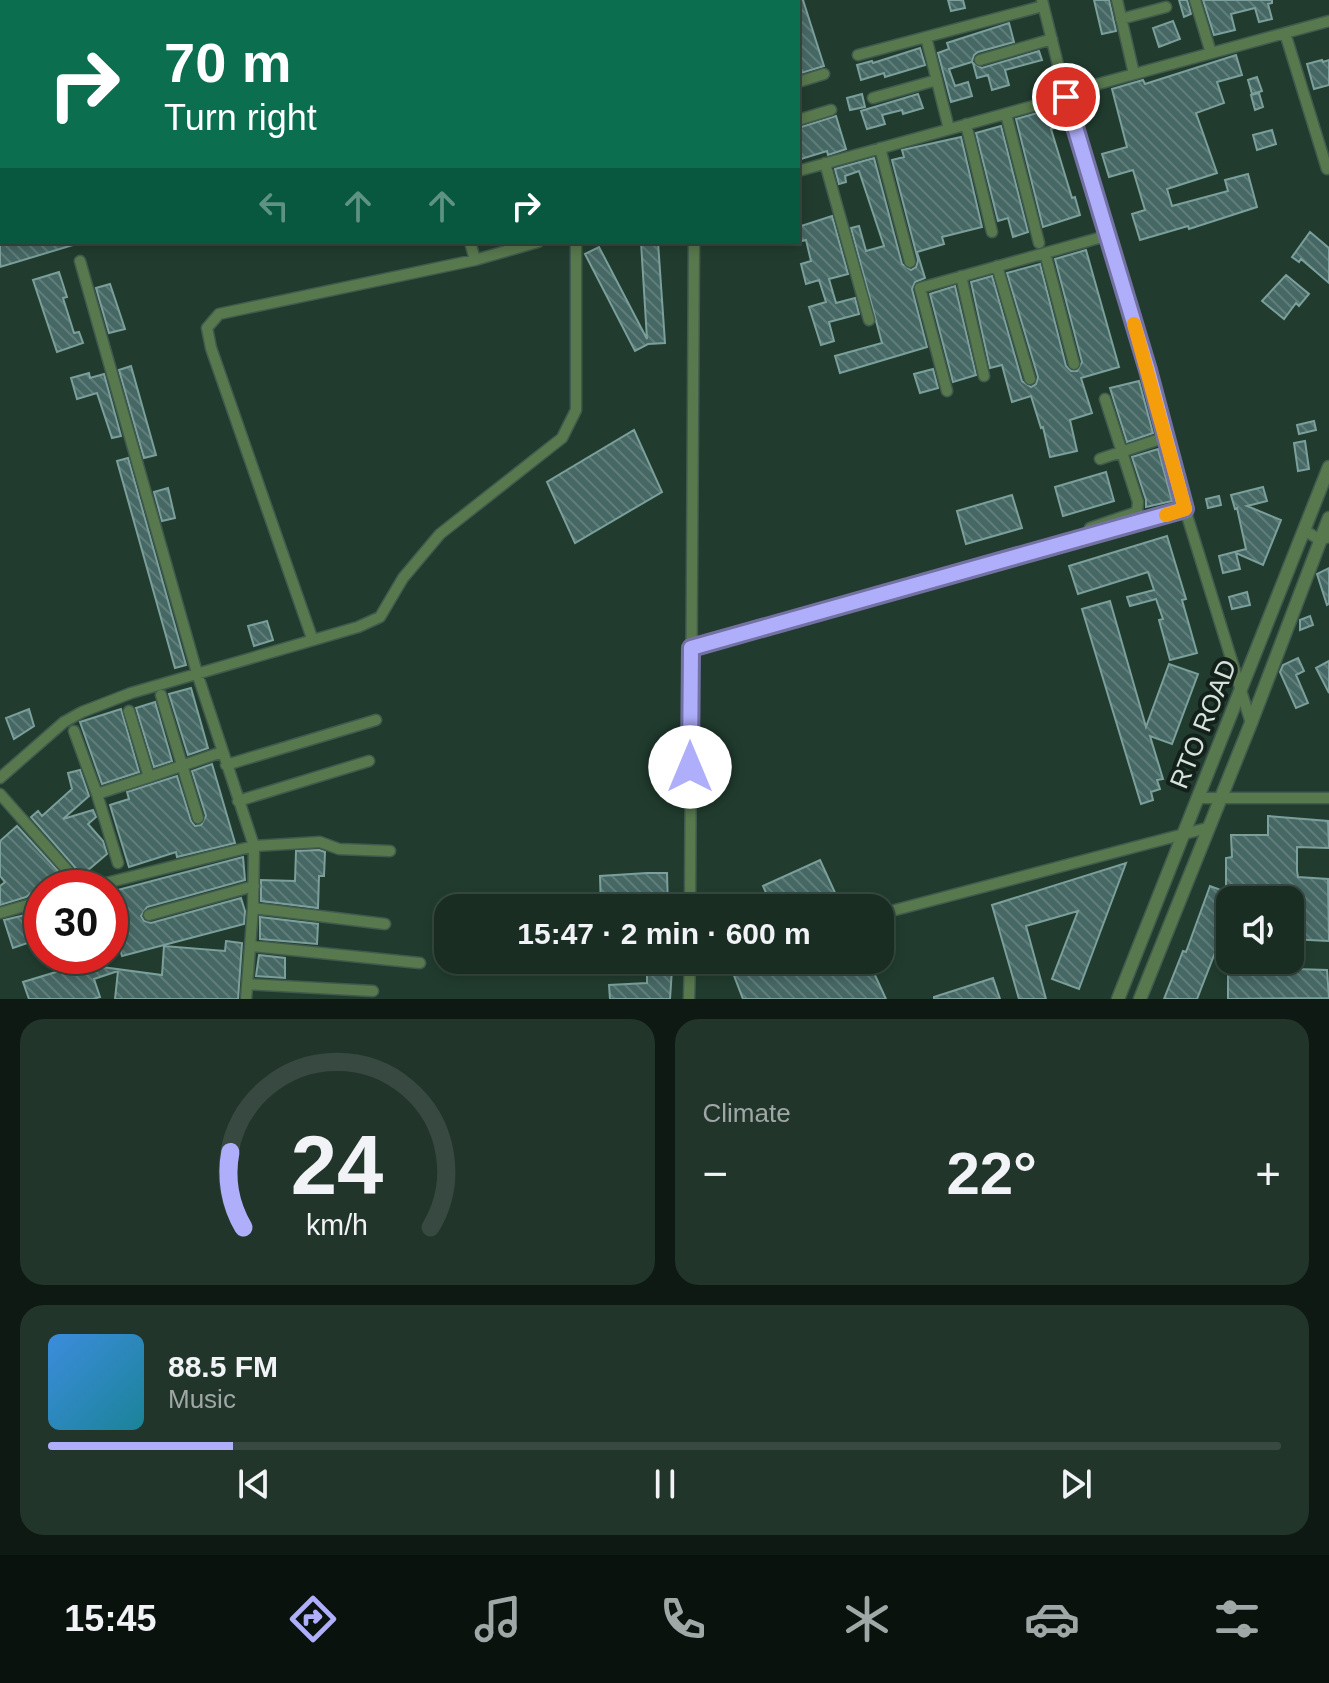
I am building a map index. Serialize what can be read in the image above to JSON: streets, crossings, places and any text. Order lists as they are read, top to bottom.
{
  "streets": {
    "street": ["RTO ROAD"]
  },
  "page": {
    "turn": ["70 m", "Turn right"],
    "limit": "30",
    "trip": "15:47 · 2 min · 600 m",
    "tile": "Climate",
    "heat": ["−", "22°", "+"],
    "song": ["88.5 FM", "Music"],
    "tabs": "15:45",
    "gauge": ["24", "km/h"]
  }
}
